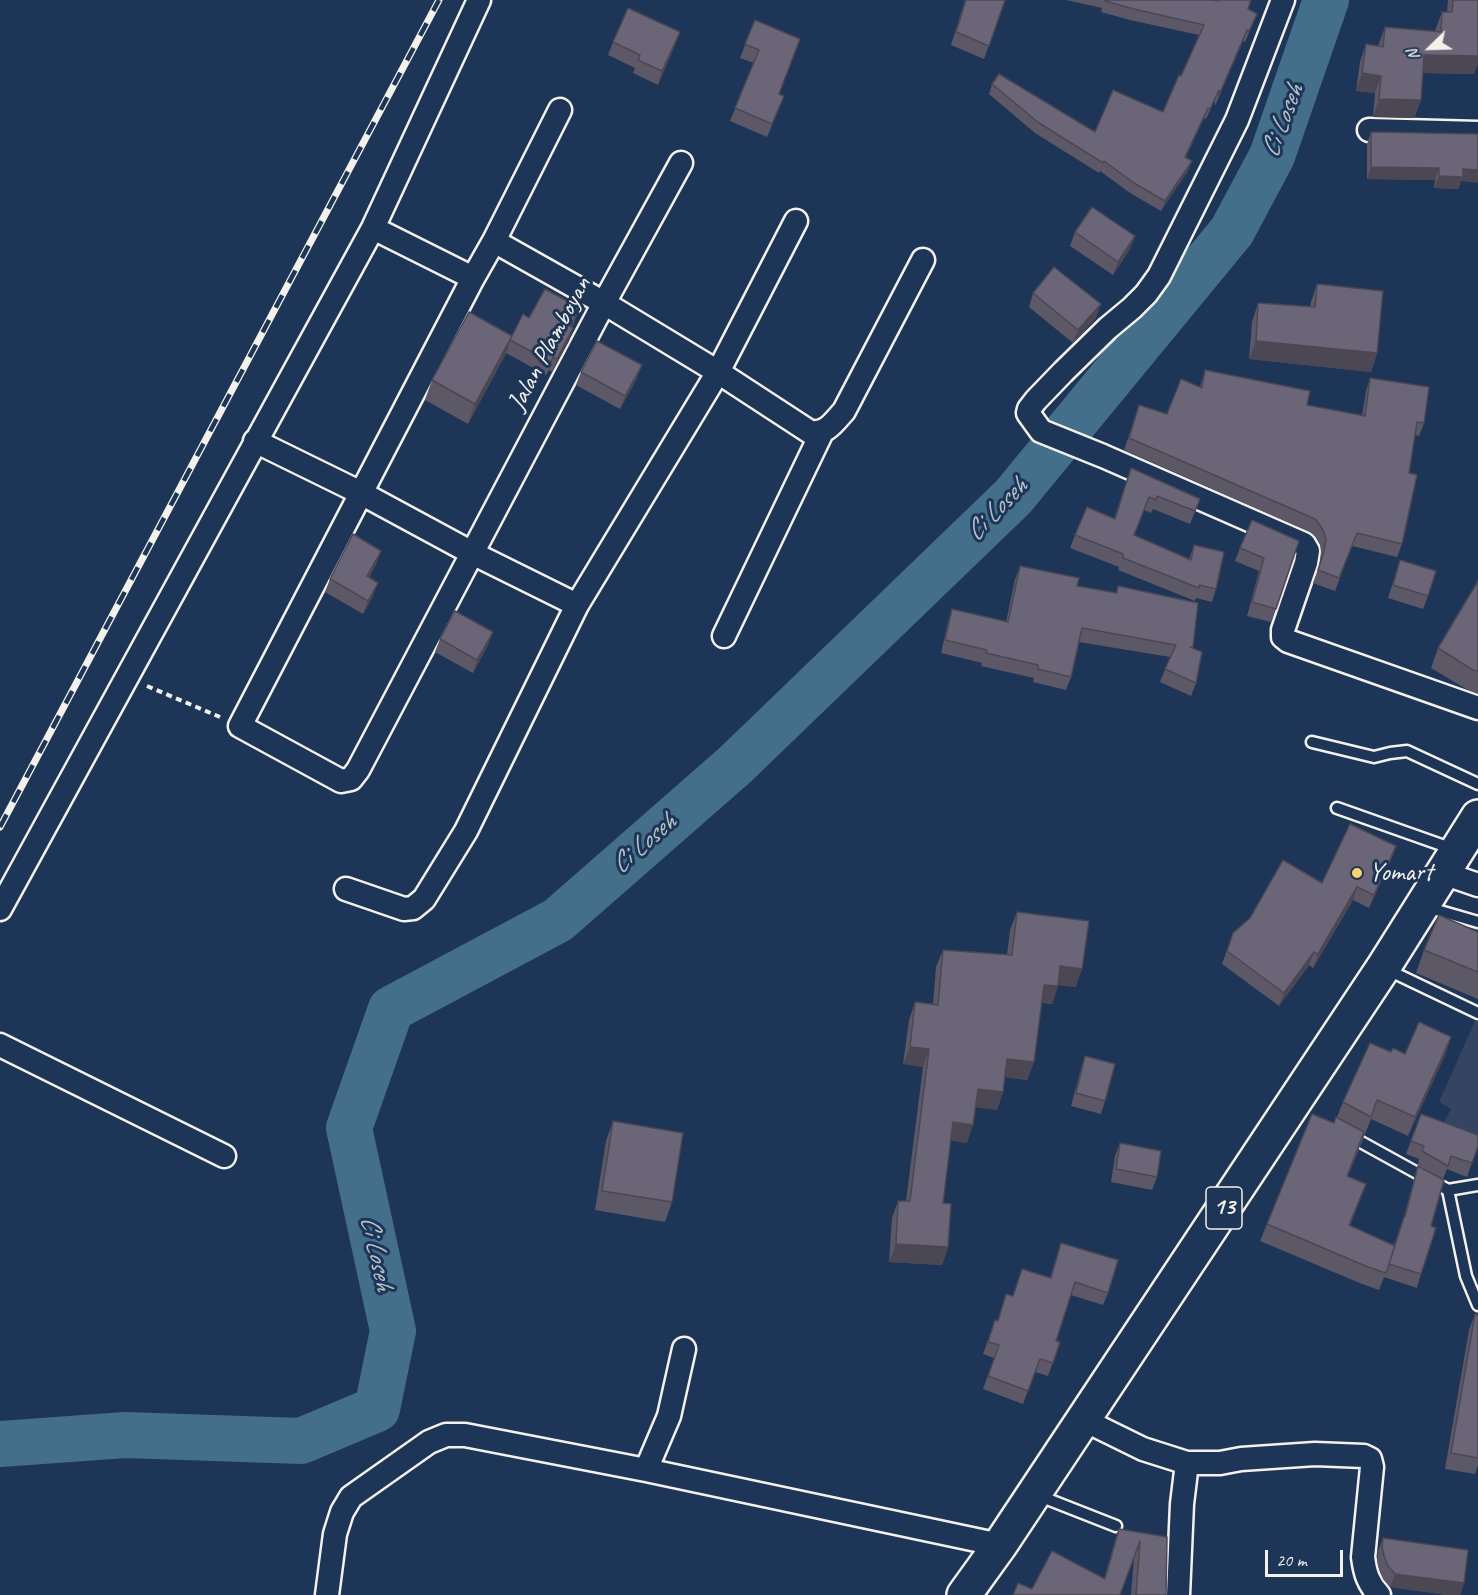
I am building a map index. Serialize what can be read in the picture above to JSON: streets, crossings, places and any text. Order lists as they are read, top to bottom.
{
  "streets": {
    "highway": ["13"],
    "street": ["Jalan Plamboyan"]
  },
  "water": ["Ci Loseh"],
  "places": ["Yomart"],
  "scale_bar": "20 m",
  "north": "bottom left"
}
